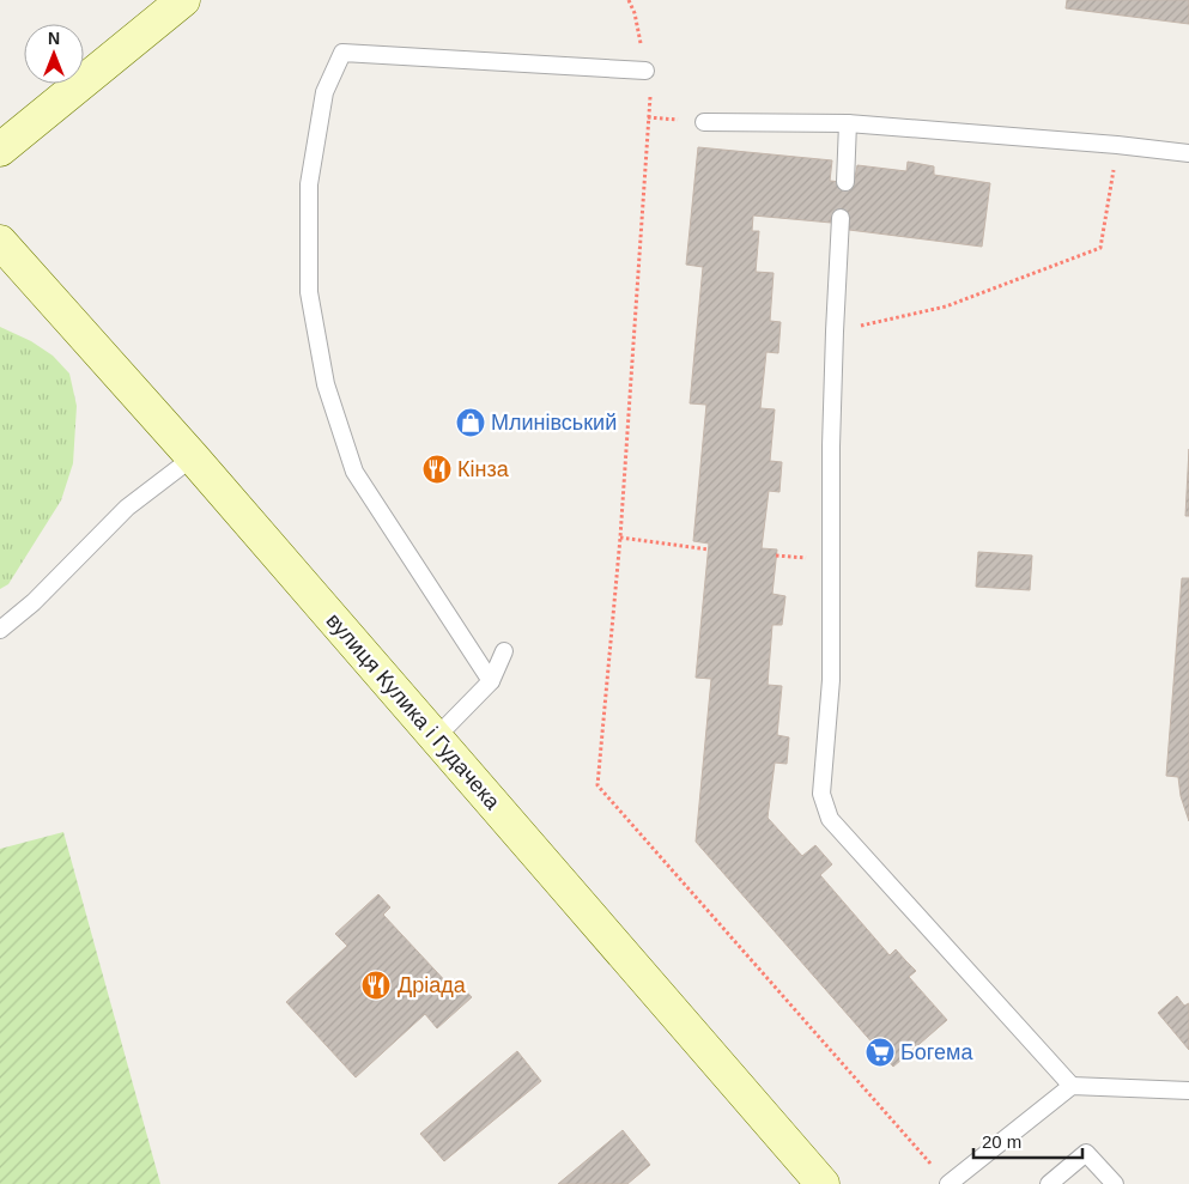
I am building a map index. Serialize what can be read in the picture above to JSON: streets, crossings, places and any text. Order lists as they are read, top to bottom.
{
  "streets": {
    "main road": ["вулиця Кулика і Гудачека"]
  },
  "places": {
    "shop": ["Млинівський"],
    "restaurant": ["Кінза", "Дріада"],
    "supermarket": ["Богема"]
  },
  "scale_bar": "20 m",
  "north": "top"
}
